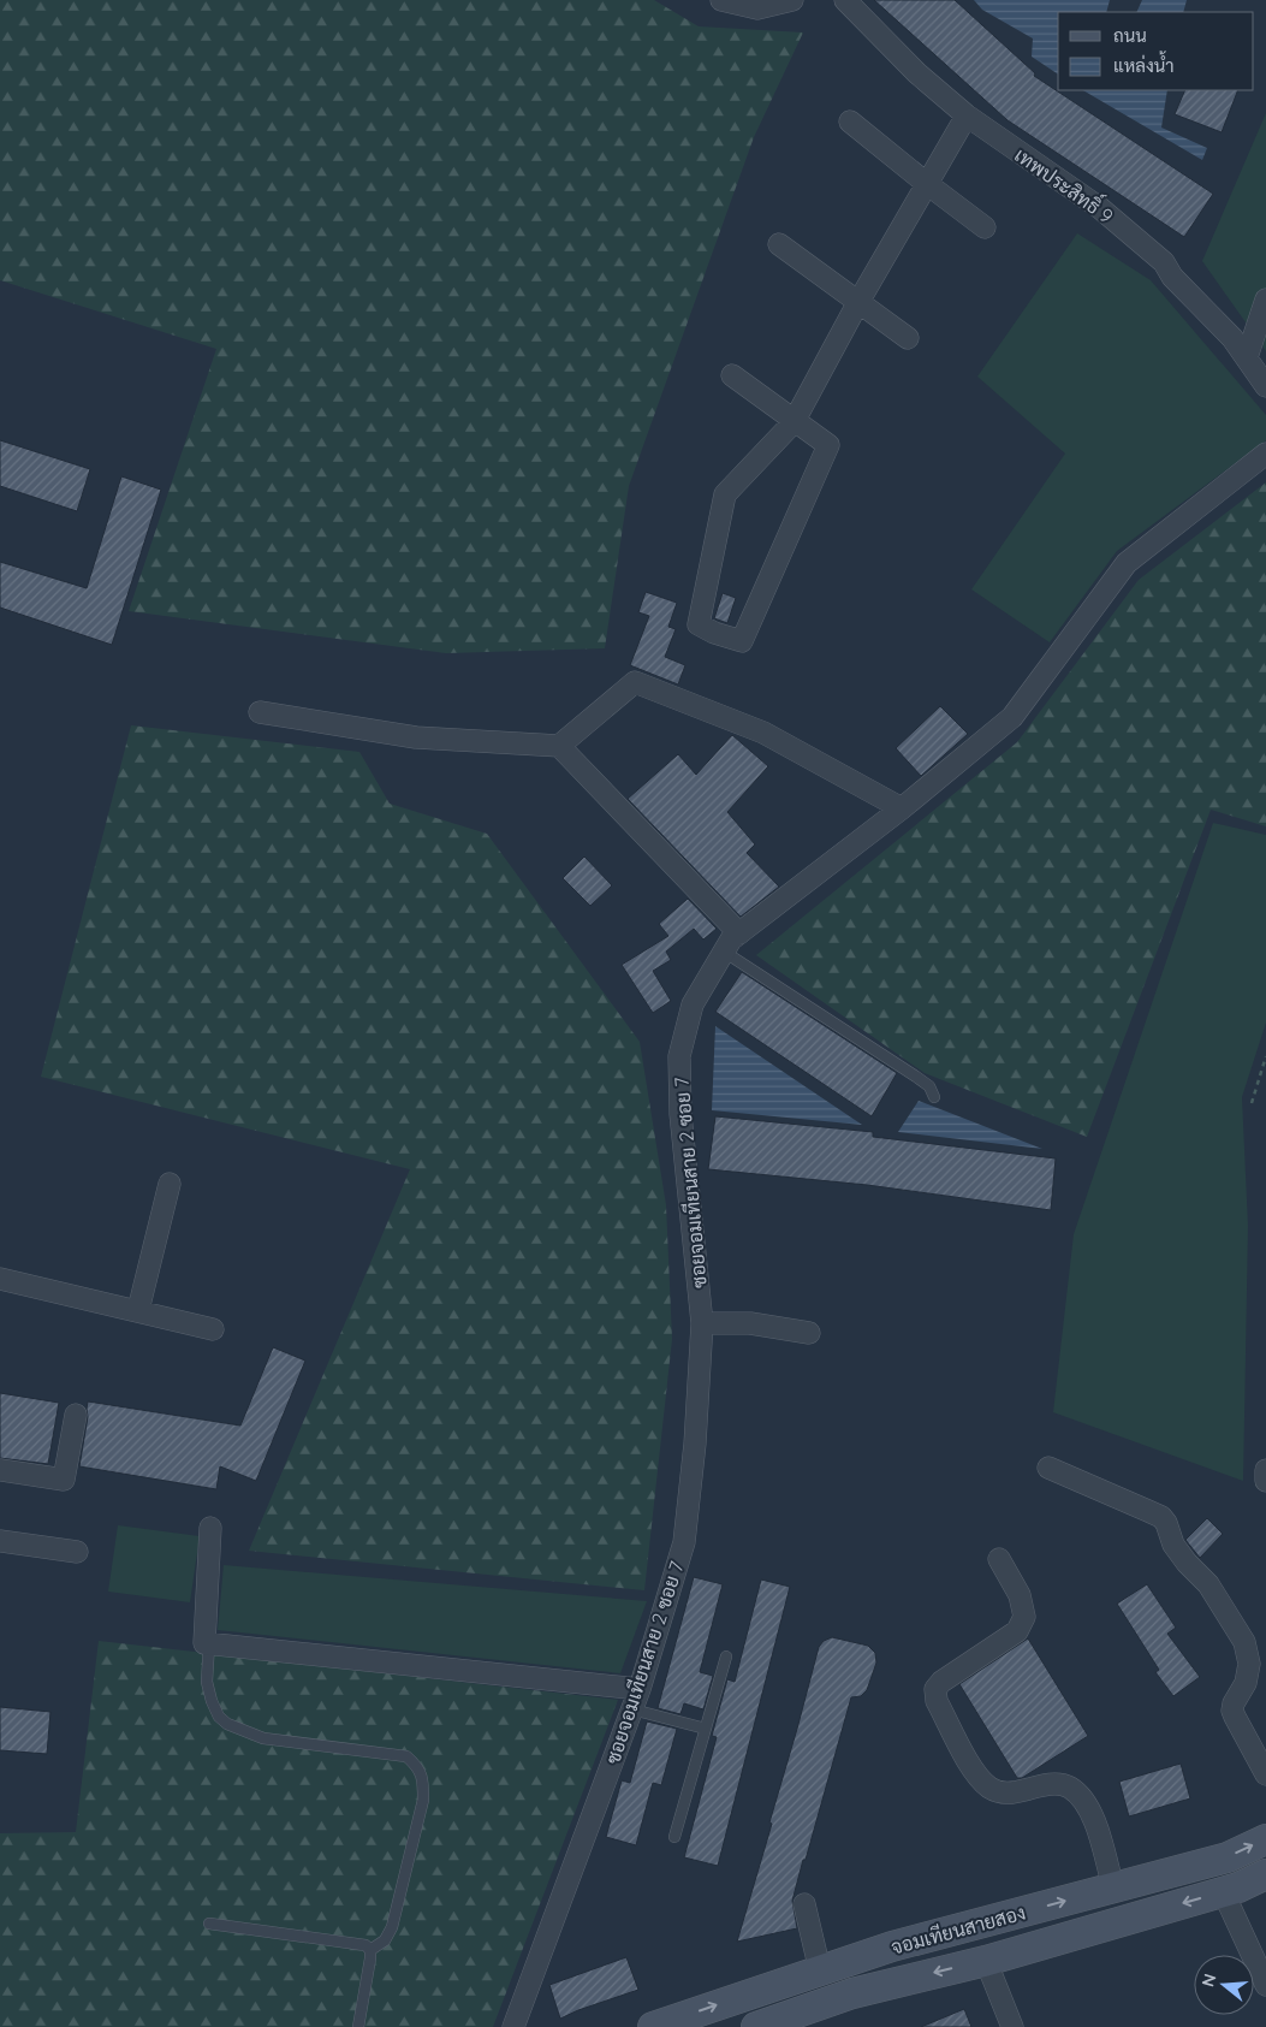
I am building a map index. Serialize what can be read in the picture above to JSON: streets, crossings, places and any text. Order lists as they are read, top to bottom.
{
  "streets": {
    "main road": ["จอมเทียนสายสอง"],
    "street": ["เทพประสิทธิ์ 9", "ซอยจอมเทียนสาย 2 ซอย 7"]
  },
  "legend": ["ถนน", "แหล่งน้ำ"],
  "north": "left"
}
